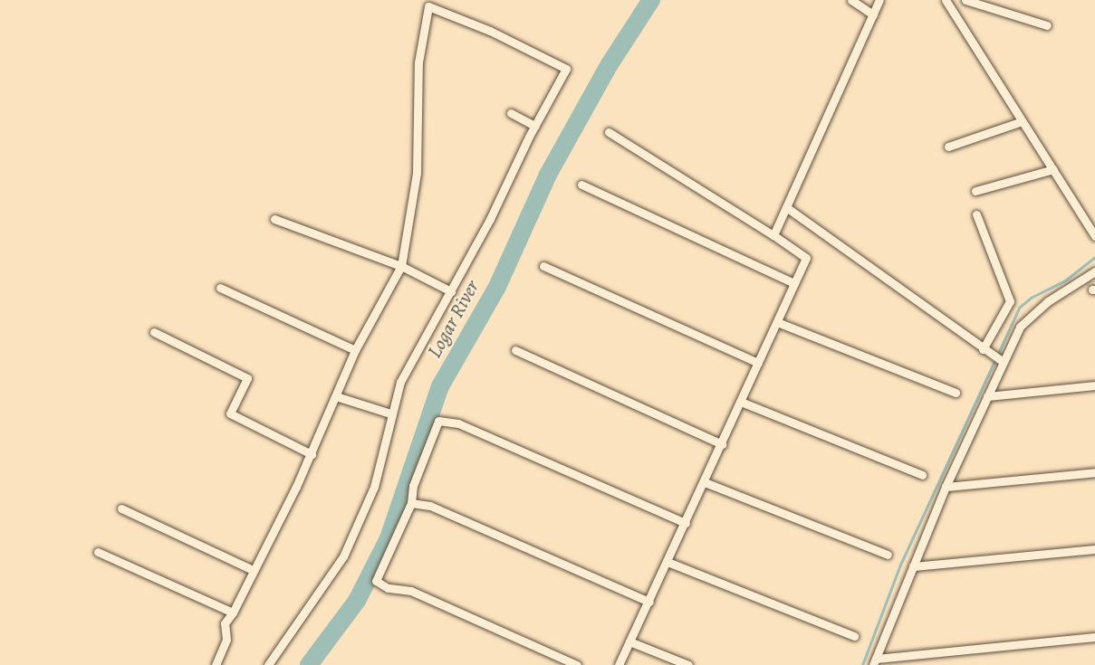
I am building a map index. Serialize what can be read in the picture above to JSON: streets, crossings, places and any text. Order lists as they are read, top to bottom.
{
  "water": ["Logar River"]
}
